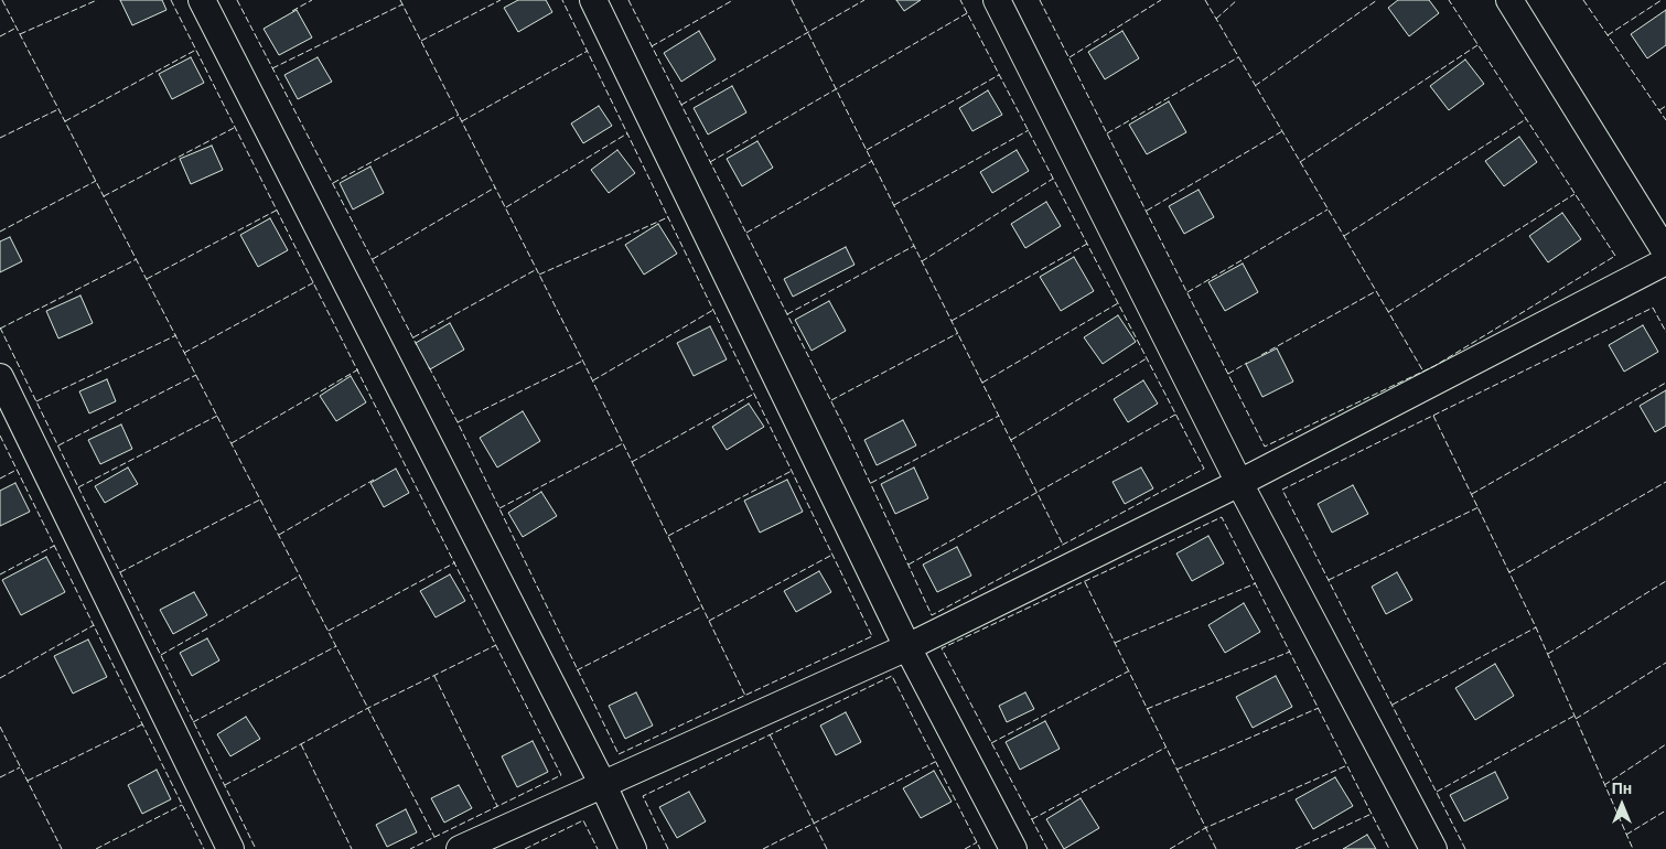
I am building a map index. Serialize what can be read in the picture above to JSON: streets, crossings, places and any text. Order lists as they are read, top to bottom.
{
  "north": "top"
}
